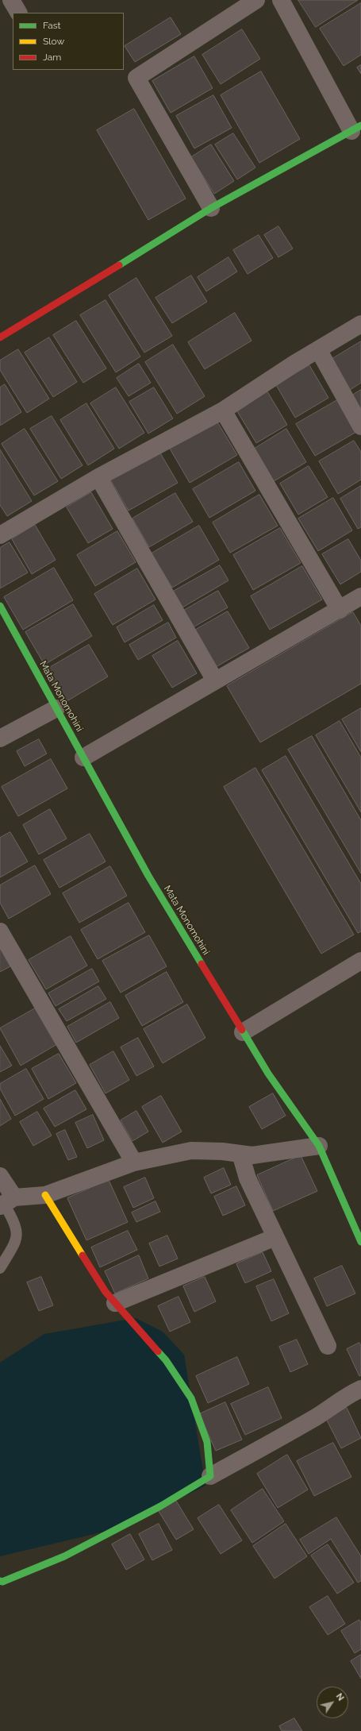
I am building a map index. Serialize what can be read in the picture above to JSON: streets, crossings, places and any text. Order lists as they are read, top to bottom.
{
  "streets": {
    "street": ["Mata Monomohini"]
  },
  "legend": ["Fast", "Slow", "Jam"],
  "north": "top right"
}
